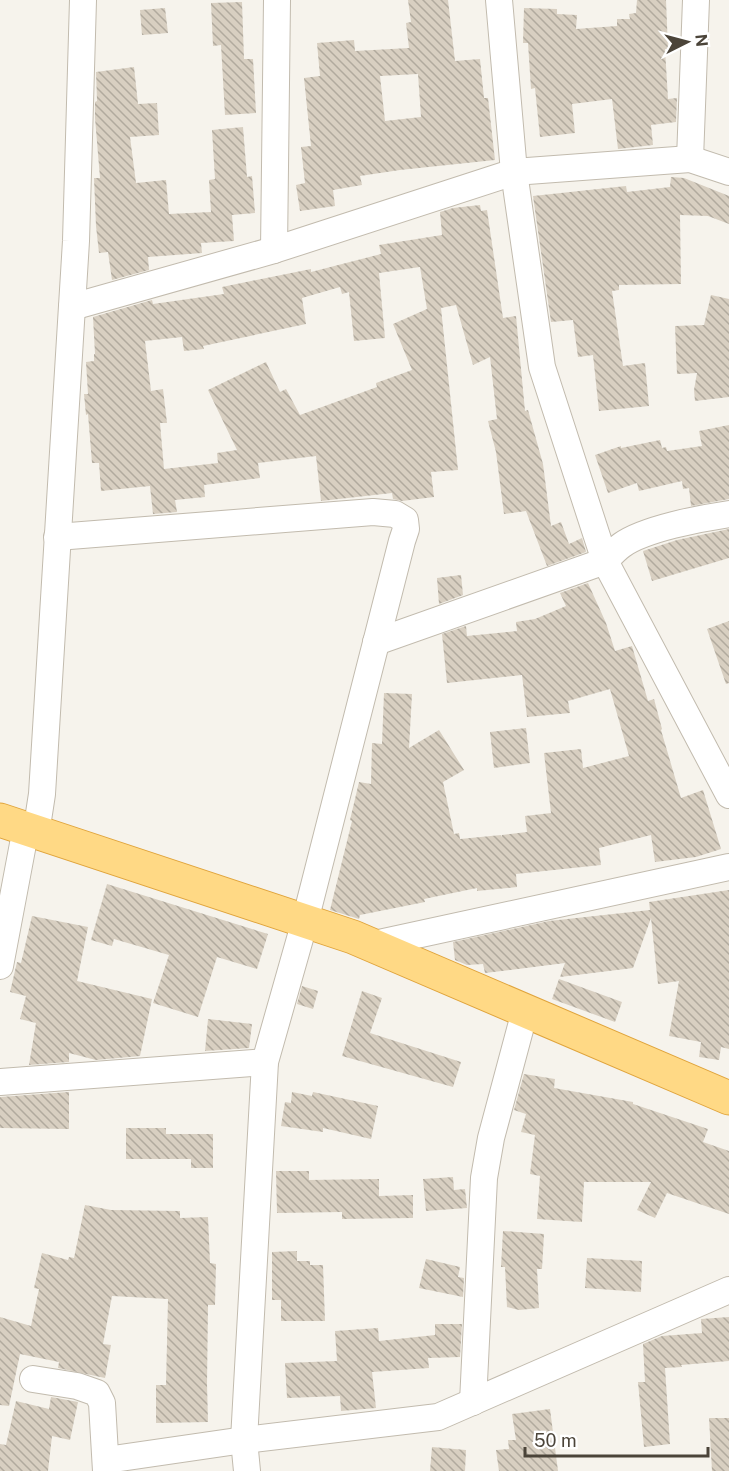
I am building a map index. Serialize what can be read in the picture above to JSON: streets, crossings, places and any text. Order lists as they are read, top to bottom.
{
  "scale_bar": "50 m",
  "north": "right"
}
